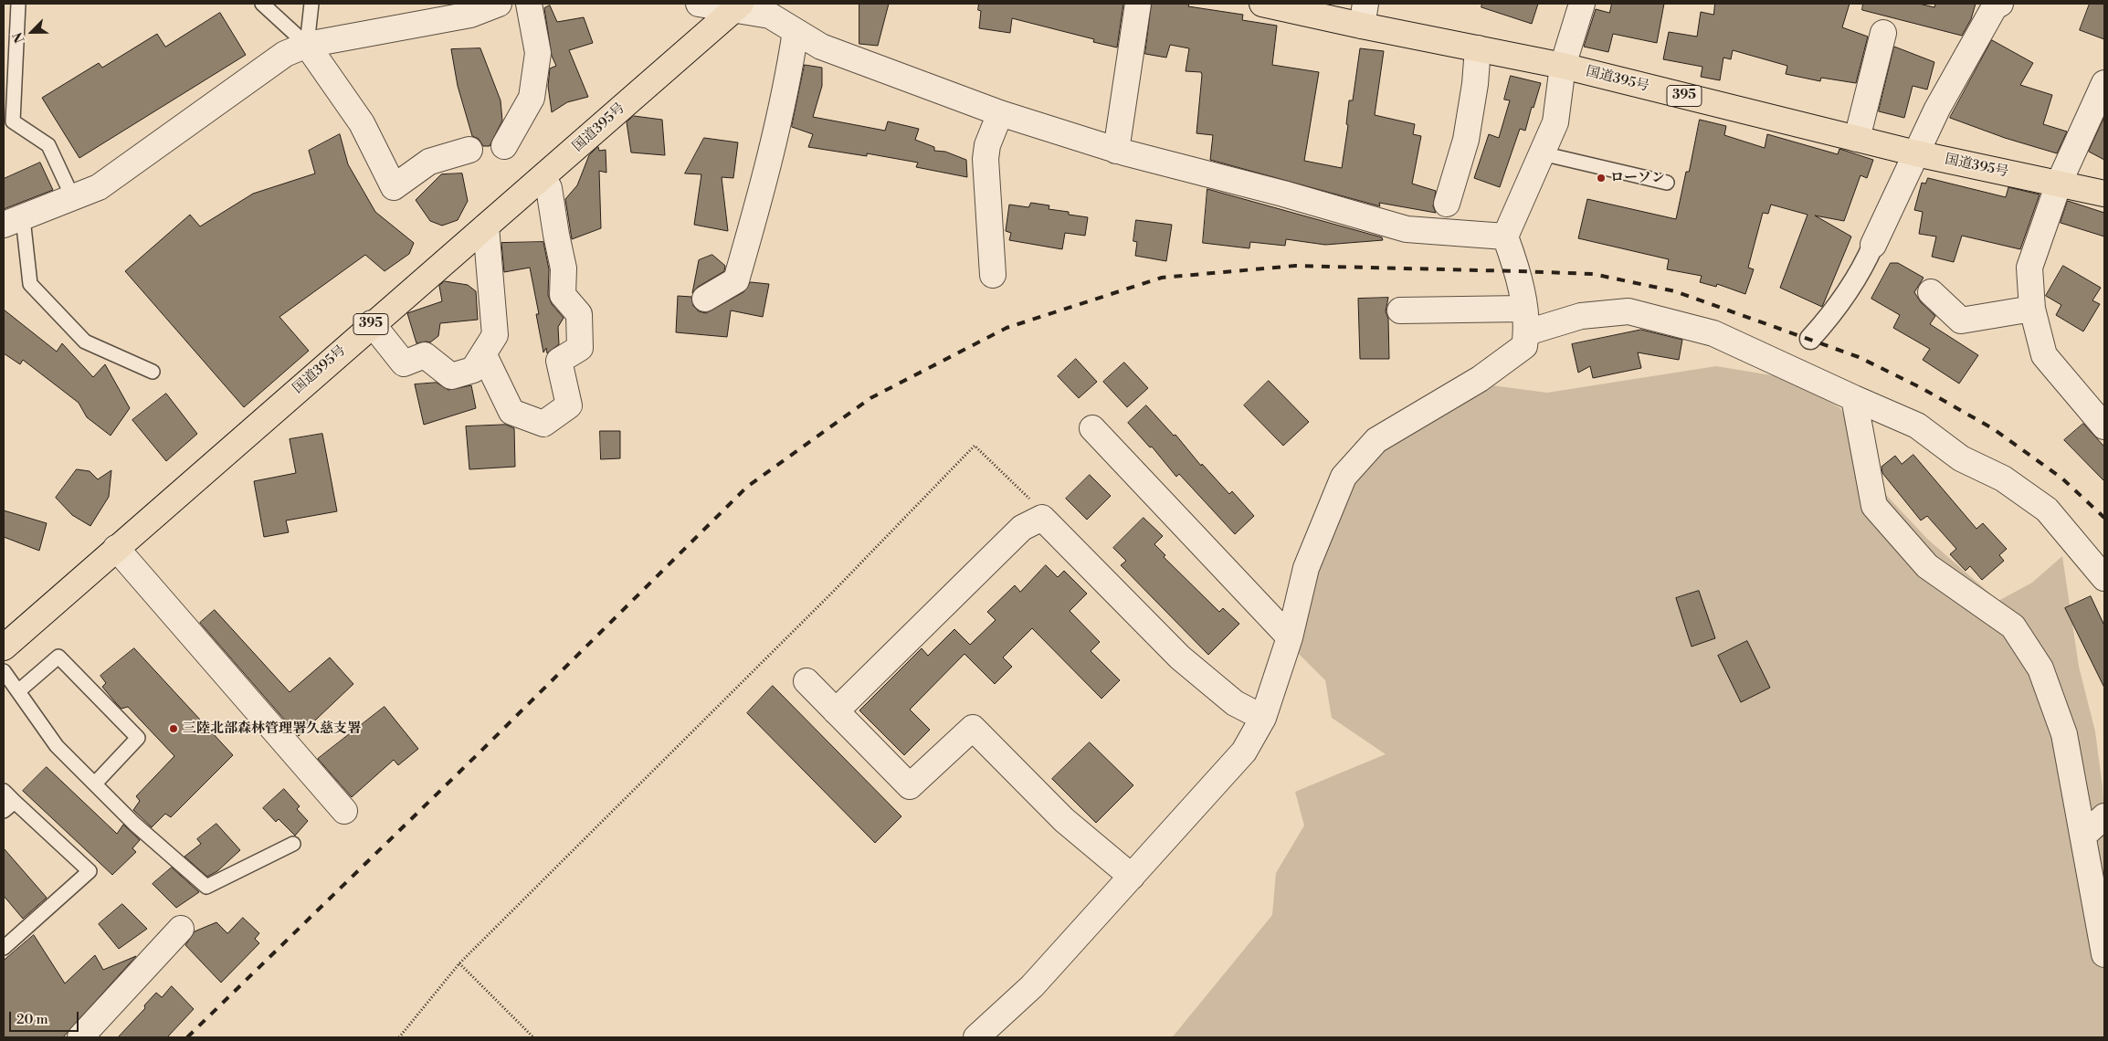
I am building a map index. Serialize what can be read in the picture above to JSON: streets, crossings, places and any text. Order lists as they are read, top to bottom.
{
  "streets": {
    "highway": ["国道395号", "395"]
  },
  "places": ["ローソン", "三陸北部森林管理署久慈支署"],
  "scale_bar": "20 m",
  "north": "bottom left"
}
